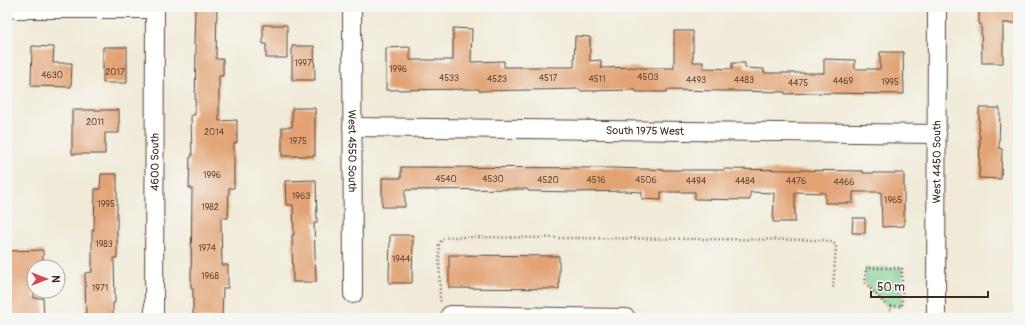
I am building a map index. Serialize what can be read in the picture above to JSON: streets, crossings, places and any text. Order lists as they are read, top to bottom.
{
  "streets": {
    "street": [
      "South 1975 West",
      "West 4550 South",
      "4600 South",
      "West 4450 South"
    ]
  },
  "crossings": [
    ["South 1975 West", "West 4550 South"],
    ["South 1975 West", "West 4450 South"]
  ],
  "house_numbers": [
    "1997",
    "1996",
    "2017",
    "4630",
    "4503",
    "4533",
    "4517",
    "4523",
    "4511",
    "4493",
    "4483",
    "4469",
    "1995",
    "4475",
    "2011",
    "2014",
    "1975",
    "1996",
    "4540",
    "4530",
    "4520",
    "4516",
    "4506",
    "4494",
    "4484",
    "4476",
    "4466",
    "1963",
    "1965",
    "1995",
    "1982",
    "1983",
    "1974",
    "1944",
    "1968",
    "1971"
  ],
  "scale_bar": "50 m",
  "north": "right"
}
